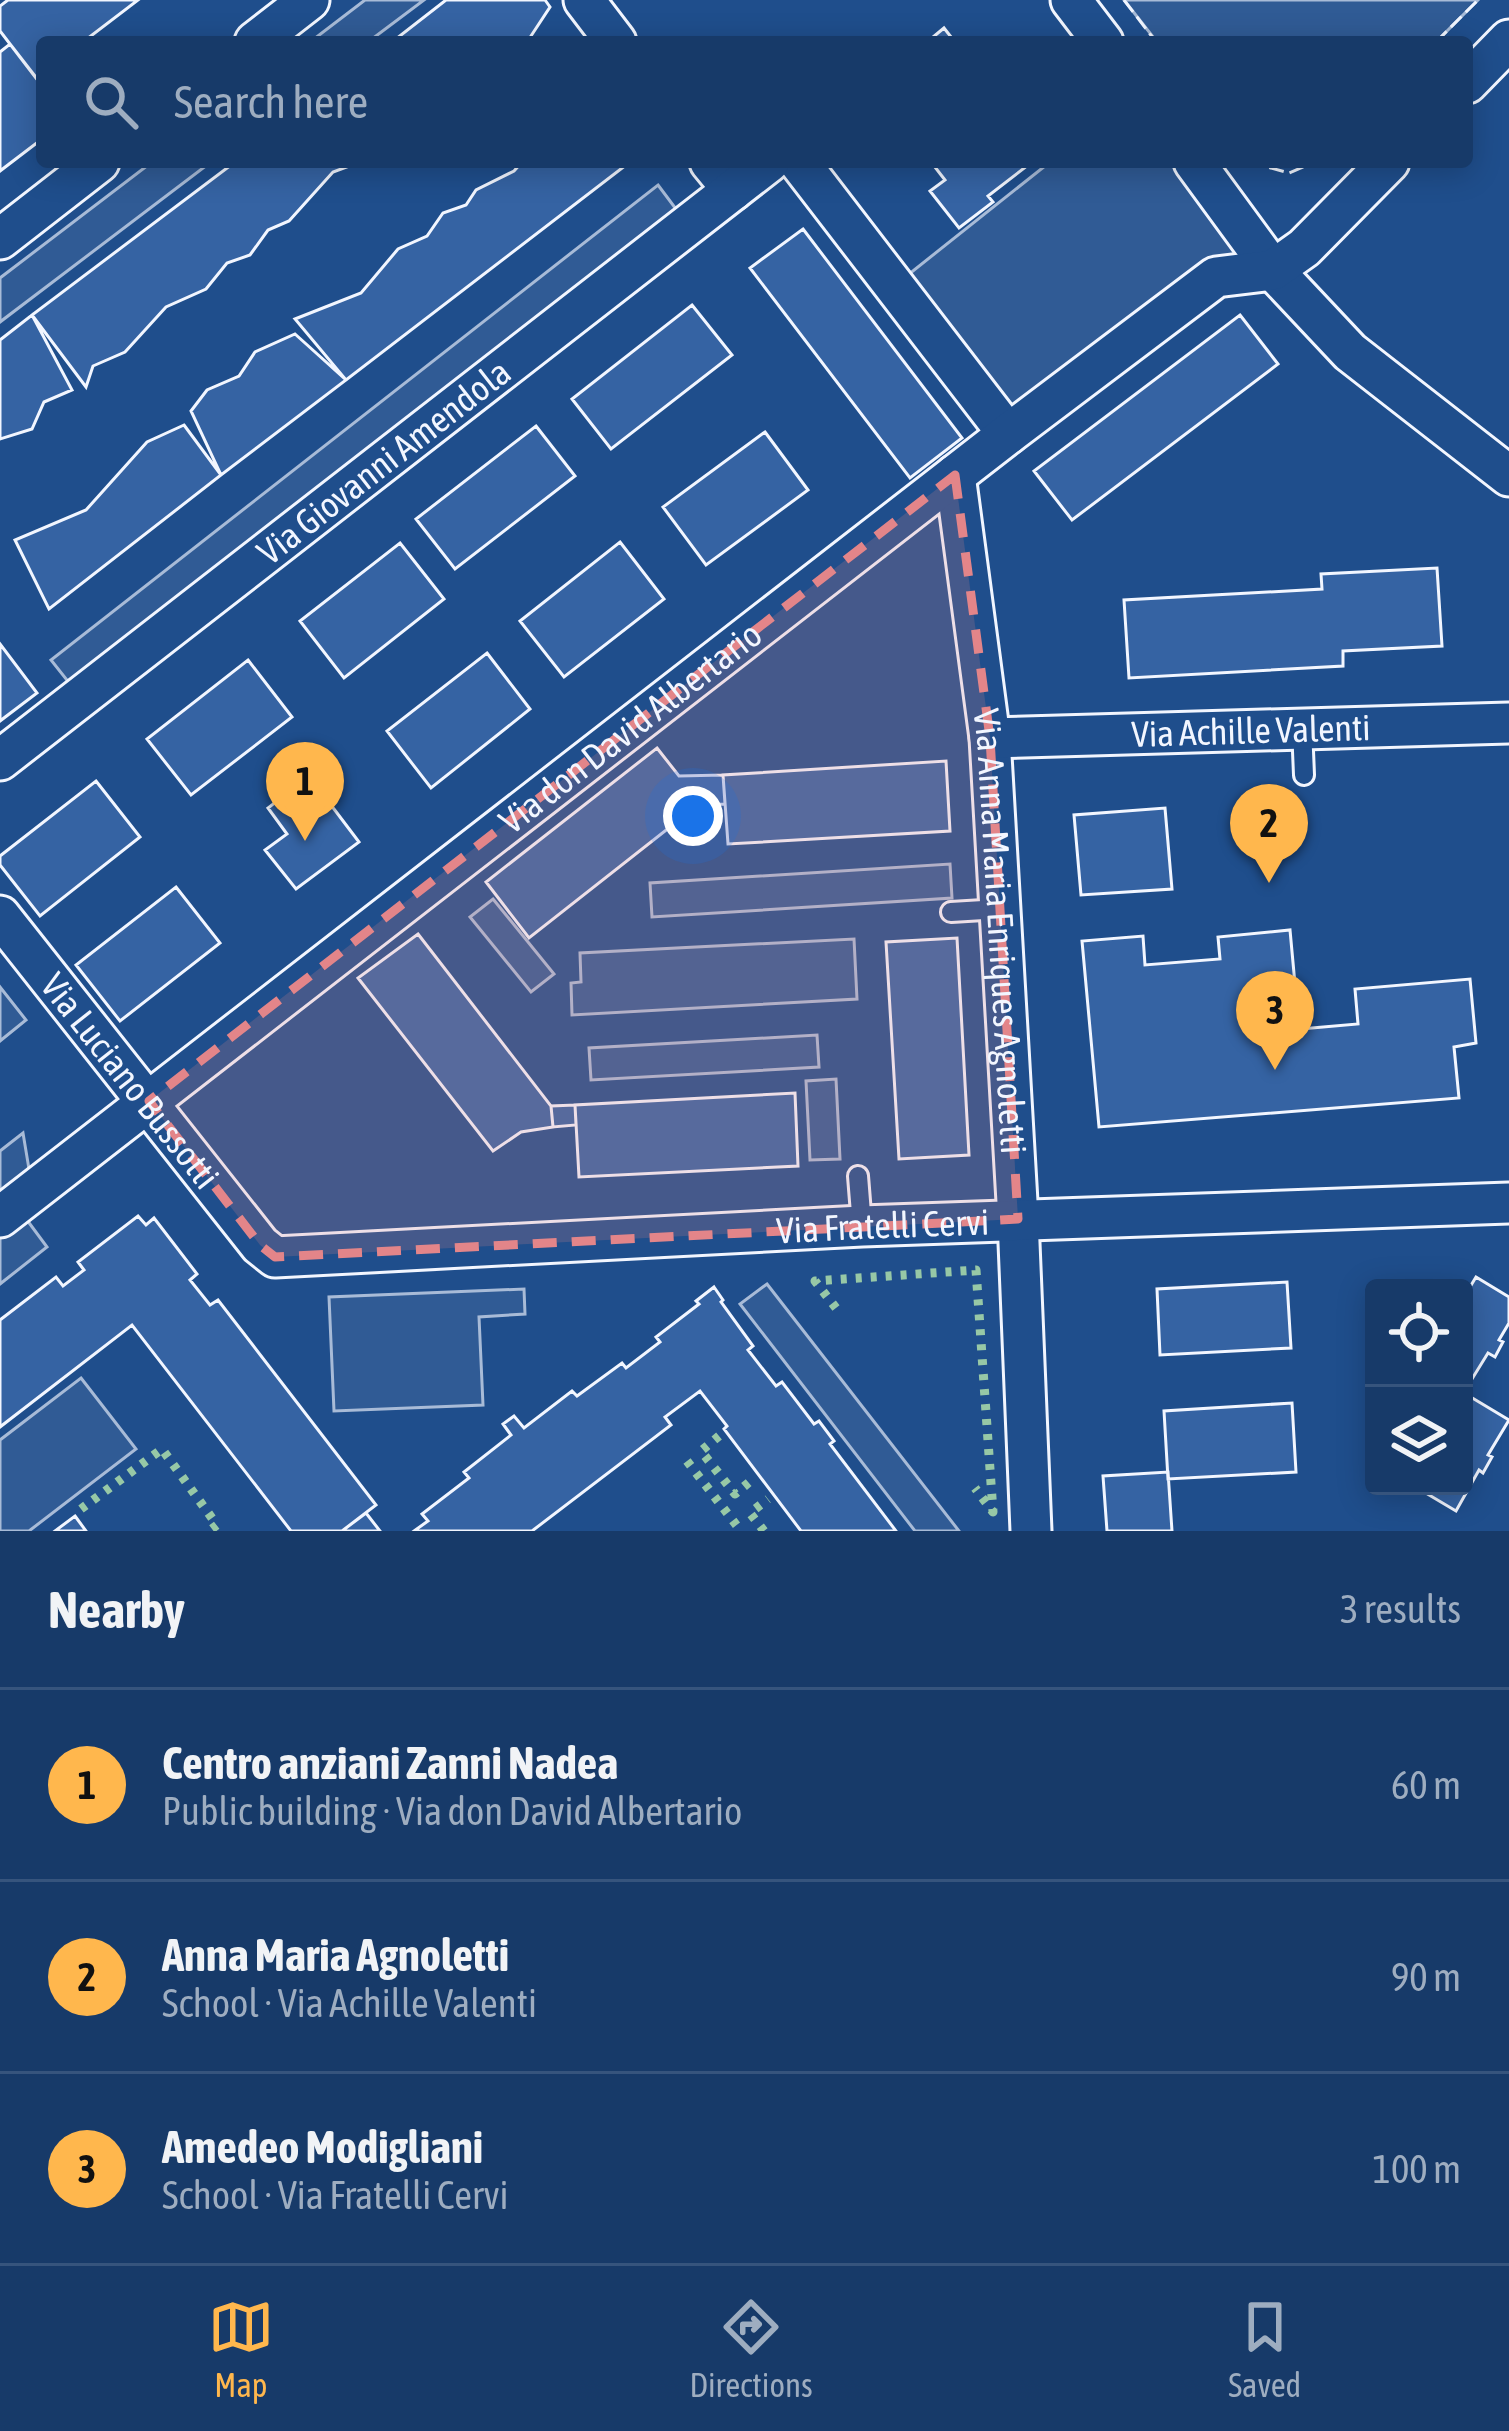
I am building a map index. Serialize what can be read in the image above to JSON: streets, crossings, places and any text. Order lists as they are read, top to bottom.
{
  "streets": {
    "street": [
      "Via Giovanni Amendola",
      "Via don David Albertario",
      "Via Achille Valenti",
      "Via Anna Maria Enriques Agnoletti",
      "Via Luciano Bussotti",
      "Via Fratelli Cervi"
    ]
  },
  "crossings": [
    ["Via don David Albertario", "Via Anna Maria Enriques Agnoletti"],
    ["Via don David Albertario", "Via Luciano Bussotti"],
    ["Via Achille Valenti", "Via Anna Maria Enriques Agnoletti"],
    ["Via Anna Maria Enriques Agnoletti", "Via Fratelli Cervi"],
    ["Via Luciano Bussotti", "Via Fratelli Cervi"]
  ],
  "page": {
    "search": "Search here",
    "pins": ["1", "2", "3"],
    "heading": ["Nearby", "3 results"],
    "list": [
      {
        "mark": "1",
        "name": "Centro anziani Zanni Nadea",
        "note": "Public building · Via don David Albertario",
        "value": "60 m"
      },
      {
        "mark": "2",
        "name": "Anna Maria Agnoletti",
        "note": "School · Via Achille Valenti",
        "value": "90 m"
      },
      {
        "mark": "3",
        "name": "Amedeo Modigliani",
        "note": "School · Via Fratelli Cervi",
        "value": "100 m"
      }
    ],
    "nav": ["Map", "Directions", "Saved"]
  }
}
